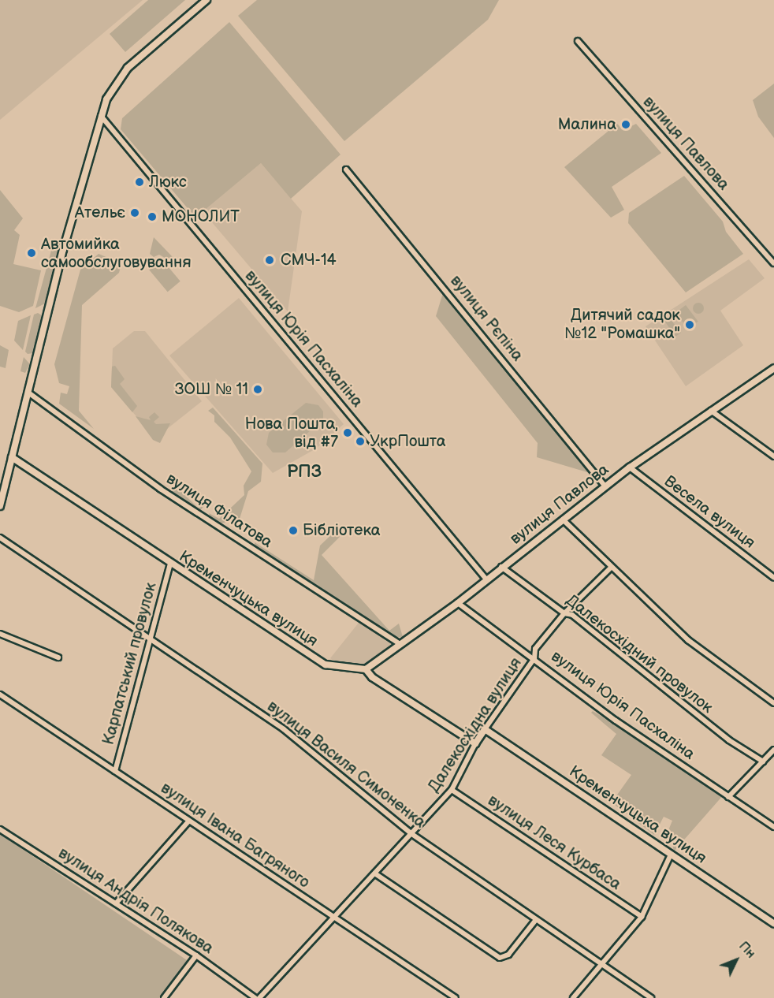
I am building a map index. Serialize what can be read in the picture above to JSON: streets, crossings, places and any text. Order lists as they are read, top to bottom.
{
  "streets": {
    "street": [
      "вулиця Павлова",
      "вулиця Рєпіна",
      "вулиця Юрія Пасхаліна",
      "вулиця Філатова",
      "Весела вулиця",
      "Кременчуцька вулиця",
      "Далекосхідний провулок",
      "Карпатський провулок",
      "Далекосхідна вулиця",
      "вулиця Василя Симоненка",
      "вулиця Івана Багряного",
      "вулиця Леся Курбаса",
      "вулиця Андрія Полякова"
    ]
  },
  "crossings": [
    ["вулиця Павлова", "вулиця Рєпіна"],
    ["вулиця Павлова", "вулиця Юрія Пасхаліна"],
    ["вулиця Павлова", "вулиця Філатова"],
    ["вулиця Павлова", "Весела вулиця"],
    ["вулиця Павлова", "Кременчуцька вулиця"],
    ["вулиця Павлова", "Далекосхідний провулок"],
    ["вулиця Юрія Пасхаліна", "Далекосхідна вулиця"],
    ["Кременчуцька вулиця", "Карпатський провулок"],
    ["Кременчуцька вулиця", "Далекосхідна вулиця"],
    ["Далекосхідний провулок", "Далекосхідна вулиця"],
    ["Карпатський провулок", "вулиця Василя Симоненка"],
    ["Карпатський провулок", "вулиця Івана Багряного"],
    ["Далекосхідна вулиця", "вулиця Василя Симоненка"],
    ["Далекосхідна вулиця", "вулиця Івана Багряного"],
    ["Далекосхідна вулиця", "вулиця Леся Курбаса"]
  ],
  "districts": ["РПЗ"],
  "places": [
    "Малина",
    "Люкс",
    "Ательє",
    "МОНОЛИТ",
    "Автомийка самообслуговування",
    "СМЧ-14",
    "Дитячий садок №12 \"Ромашка\"",
    "ЗОШ № 11",
    "Нова Пошта, від #7",
    "УкрПошта",
    "Бібліотека"
  ],
  "north": "top right"
}
